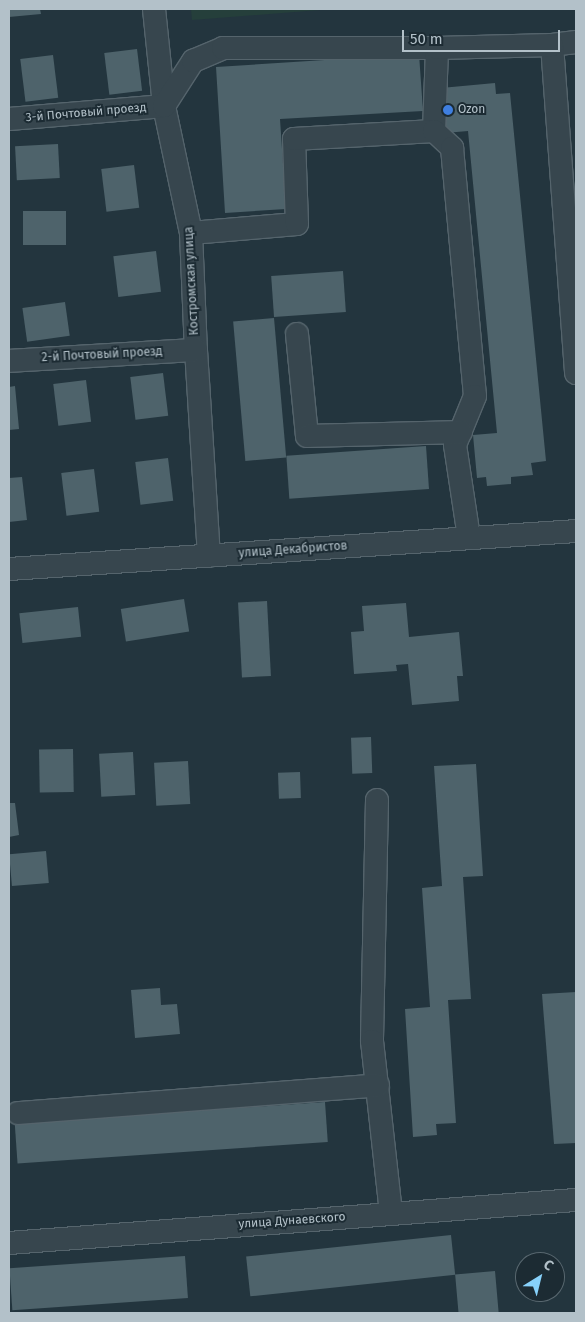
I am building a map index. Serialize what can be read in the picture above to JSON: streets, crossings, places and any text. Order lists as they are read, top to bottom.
{
  "streets": {
    "street": [
      "3-й Почтовый проезд",
      "Костромская улица",
      "2-й Почтовый проезд",
      "улица Декабристов",
      "улица Дунаевского"
    ]
  },
  "crossings": [
    ["3-й Почтовый проезд", "Костромская улица"],
    ["Костромская улица", "2-й Почтовый проезд"],
    ["Костромская улица", "улица Декабристов"]
  ],
  "places": ["Ozon"],
  "scale_bar": "50 m",
  "north": "top right"
}
